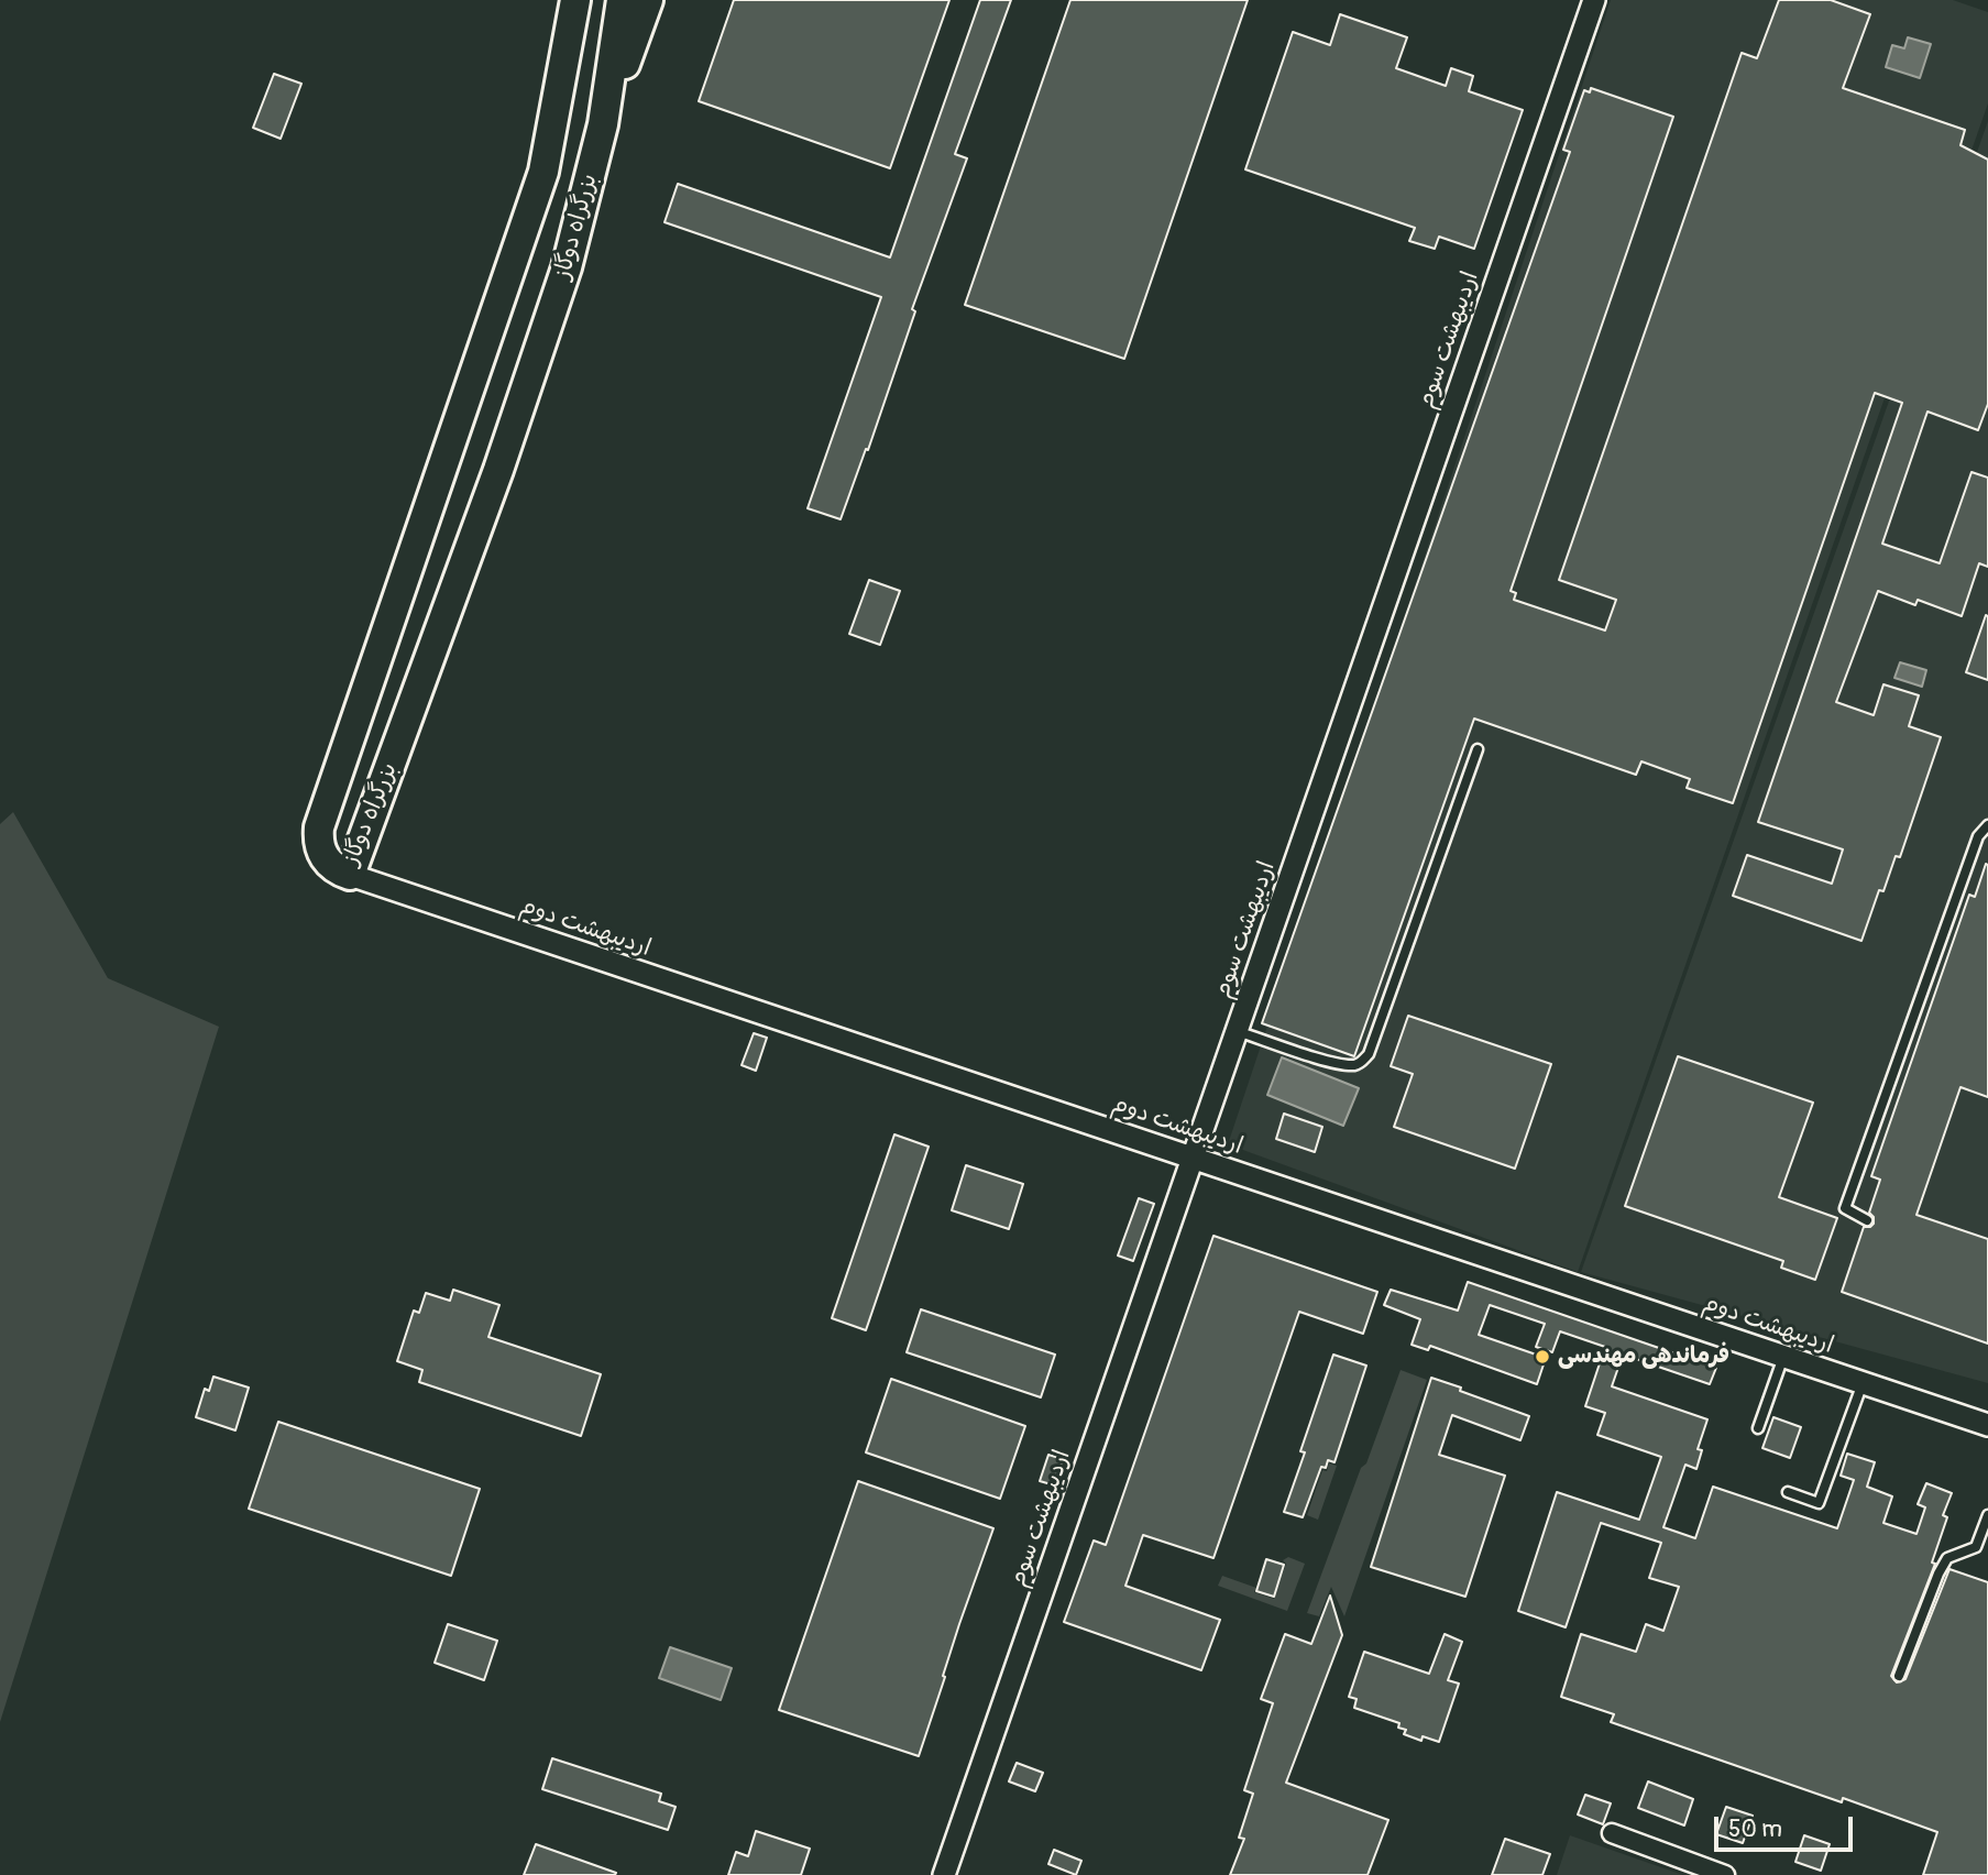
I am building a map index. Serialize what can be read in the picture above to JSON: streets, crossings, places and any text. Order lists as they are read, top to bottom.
{
  "streets": {
    "highway": ["بزرگراه دوگاز"],
    "street": ["اردیبهشت سوم", "اردیبهشت دوم"]
  },
  "crossings": [
    ["بزرگراه دوگاز", "اردیبهشت دوم"],
    ["اردیبهشت سوم", "اردیبهشت دوم"]
  ],
  "places": ["فرماندهی مهندسی"],
  "scale_bar": "50 m"
}
